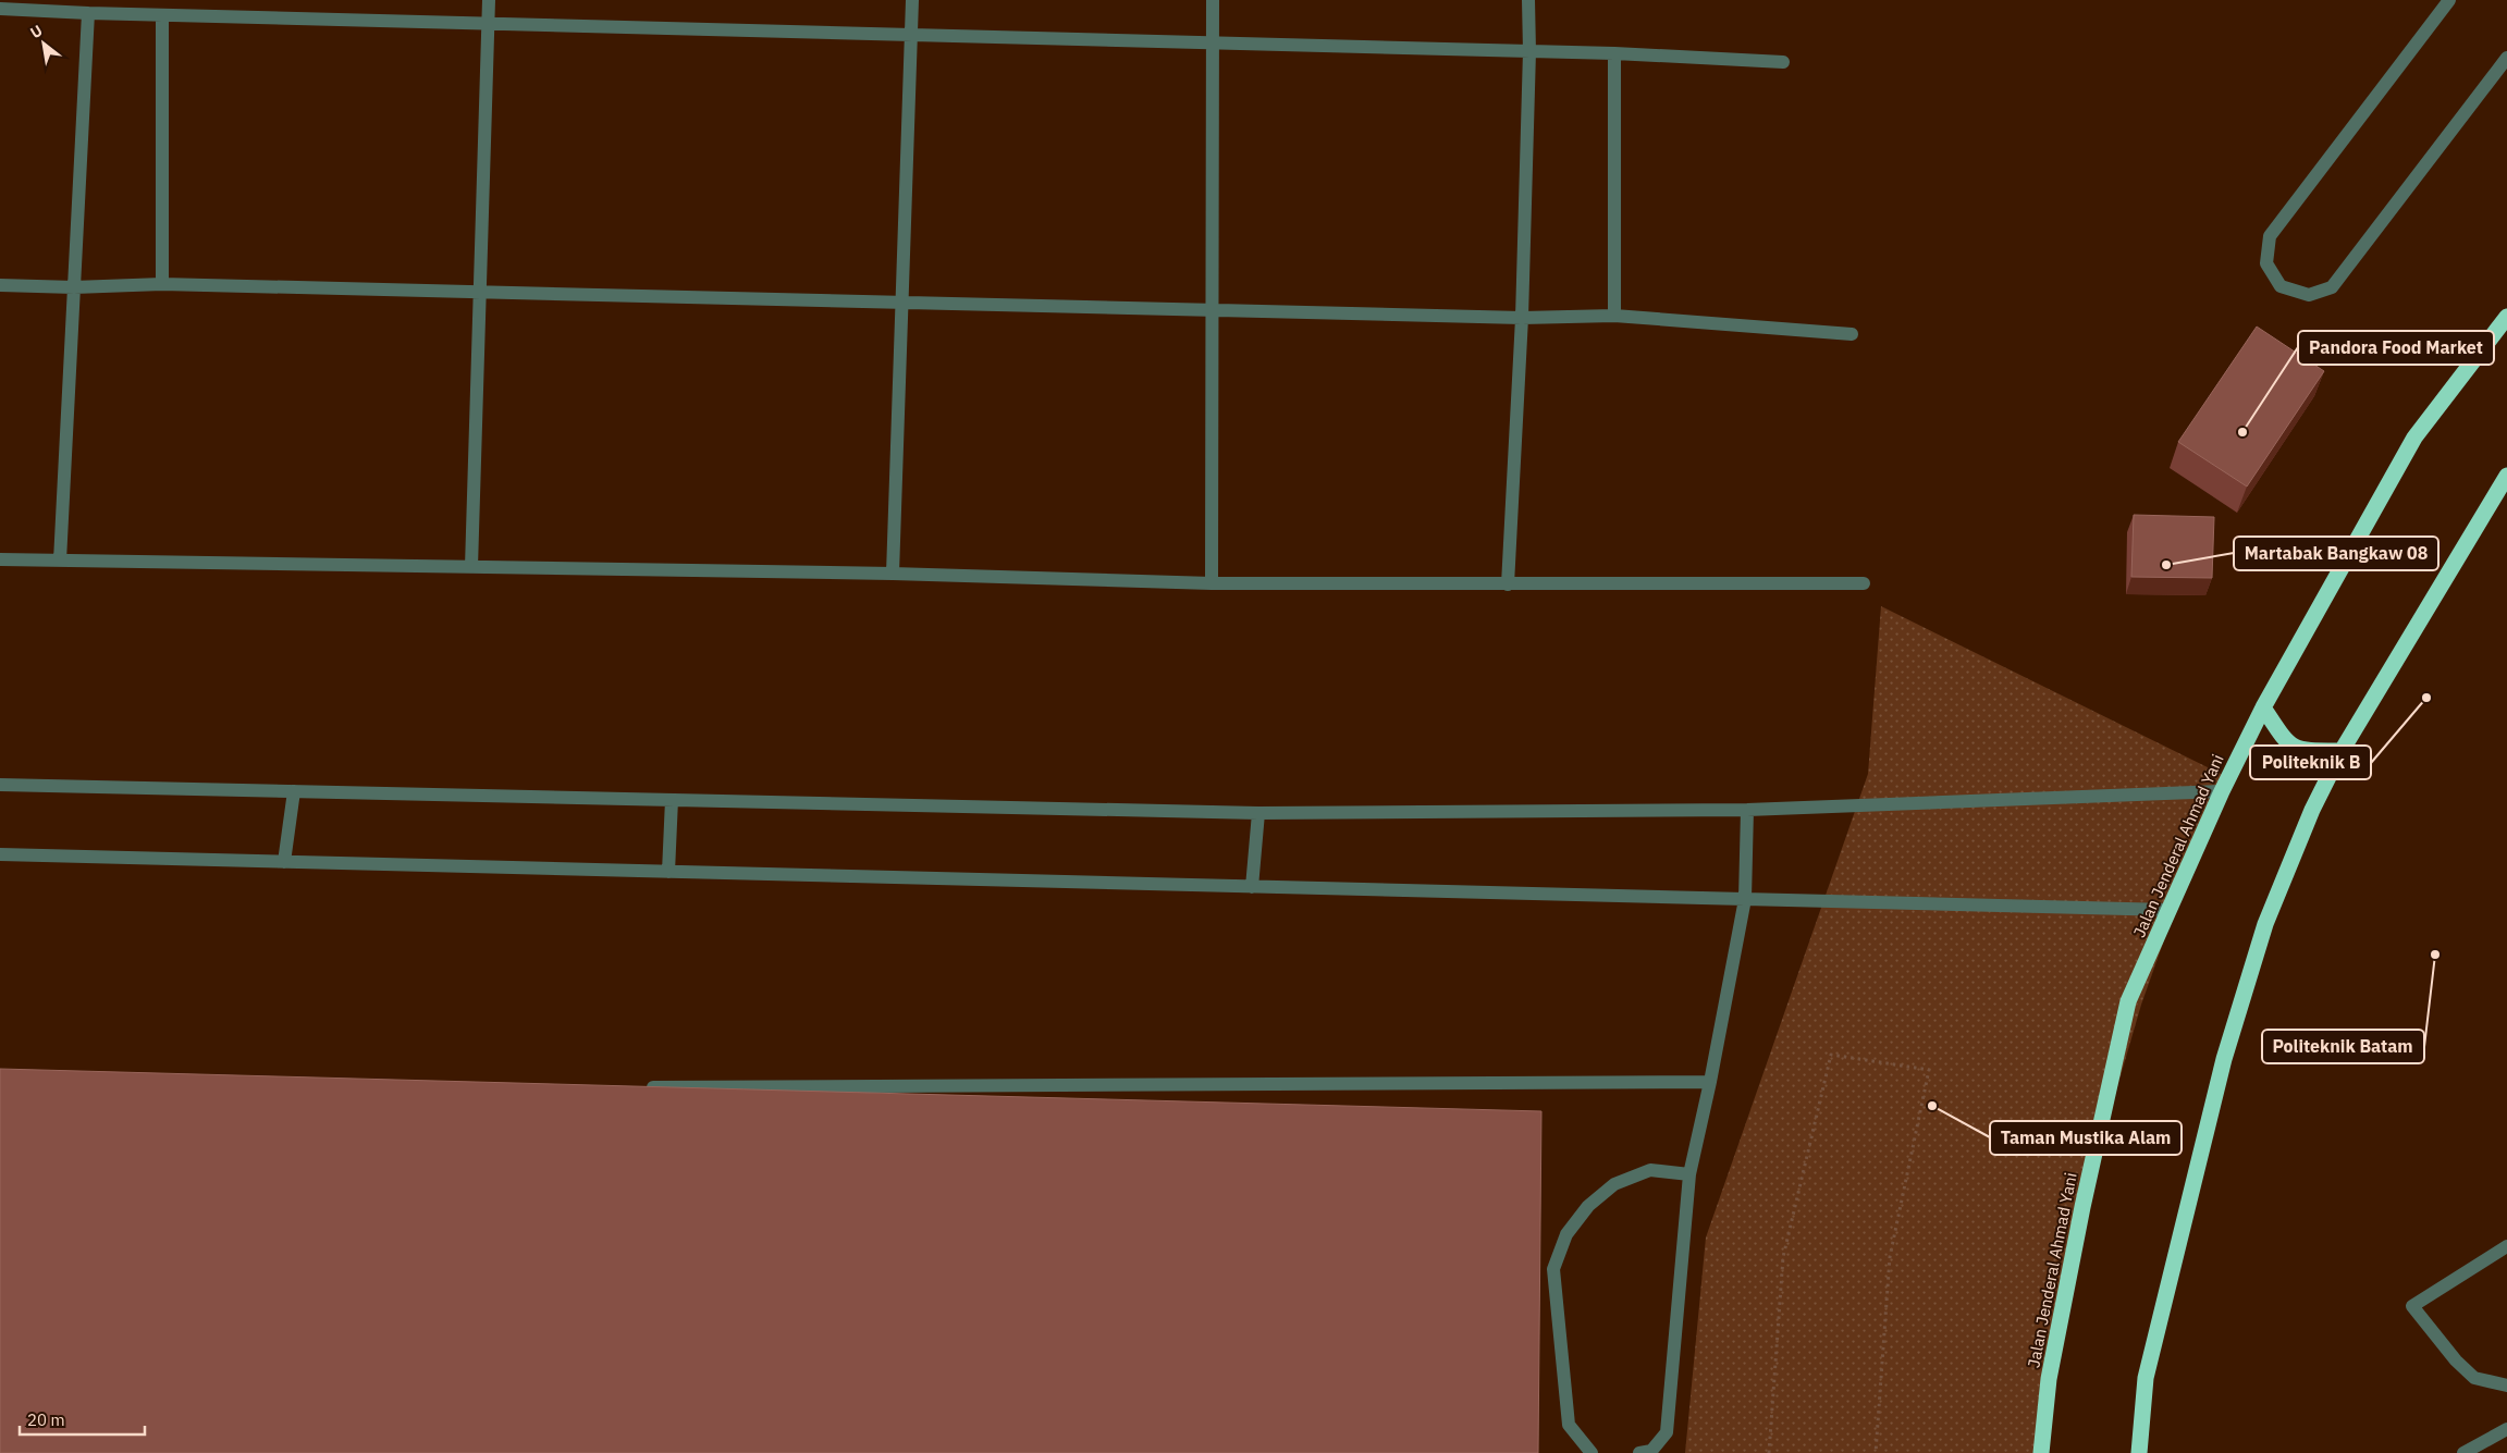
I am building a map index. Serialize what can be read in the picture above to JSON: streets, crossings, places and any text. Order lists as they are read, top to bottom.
{
  "streets": {
    "highway": ["Jalan Jenderal Ahmad Yani"]
  },
  "places": [
    "Pandora Food Market",
    "Martabak Bangkaw 08",
    "Politeknik B",
    "Politeknik Batam",
    "Taman Mustika Alam"
  ],
  "scale_bar": "20 m",
  "north": "top left"
}
